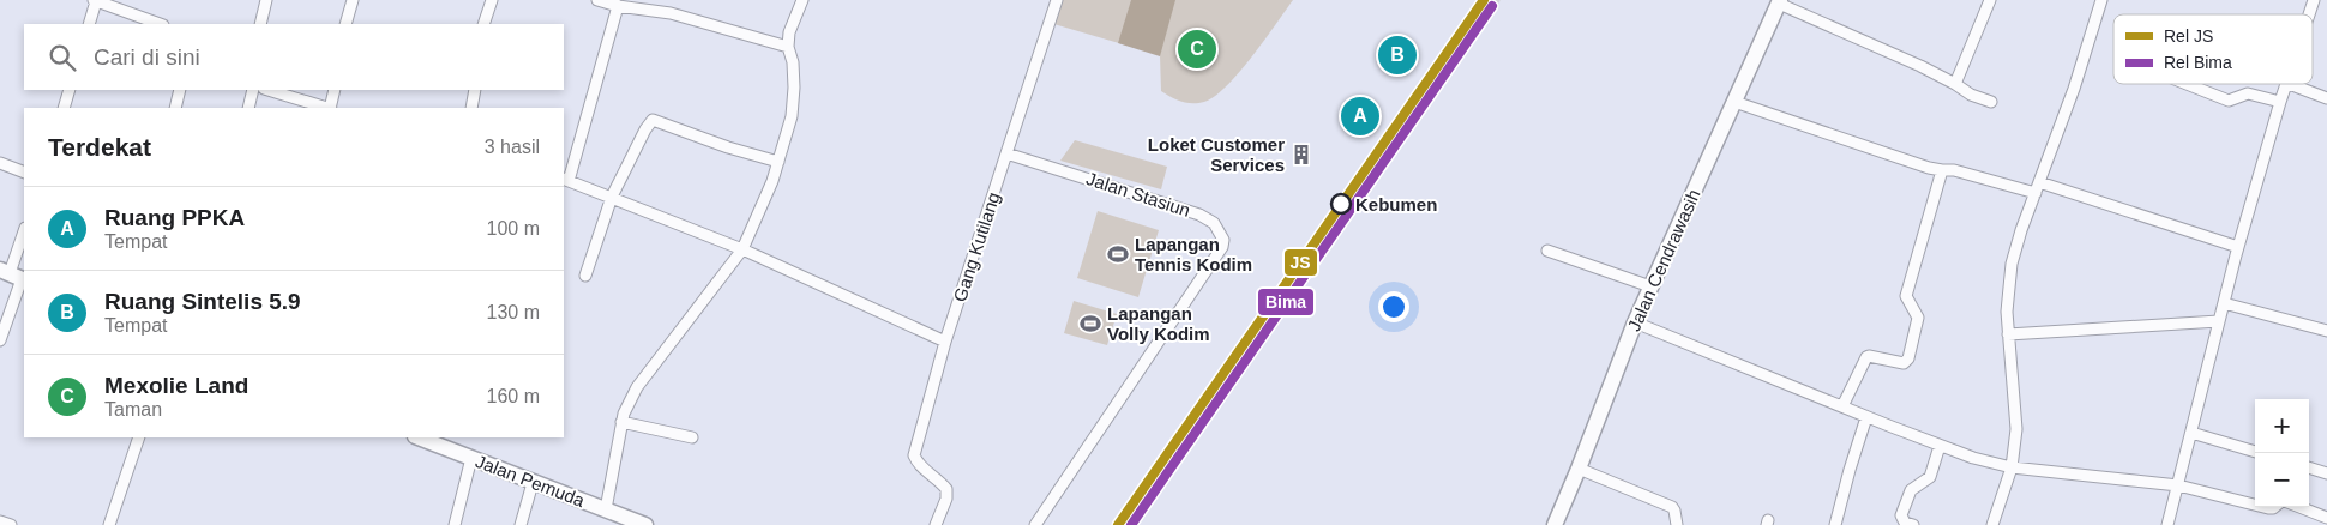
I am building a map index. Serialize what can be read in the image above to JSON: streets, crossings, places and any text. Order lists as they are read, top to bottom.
{
  "streets": {
    "main road": ["Jalan Cendrawasih", "Jalan Pemuda"],
    "street": ["Jalan Stasiun", "Gang Kutilang"]
  },
  "crossings": [
    ["Jalan Stasiun", "Gang Kutilang"]
  ],
  "places": {
    "building": ["Loket Customer Services"],
    "other": ["Kebumen"],
    "sports": ["Lapangan Tennis Kodim", "Lapangan Volly Kodim"]
  },
  "lines": ["rail line JS", "rail line Bima"],
  "legend": ["Rel JS", "Rel Bima"],
  "page": {
    "search": "Cari di sini",
    "pins": ["C", "B", "A"],
    "heading": ["Terdekat", "3 hasil"],
    "list": [
      {
        "mark": "A",
        "name": "Ruang PPKA",
        "note": "Tempat",
        "value": "100 m"
      },
      {
        "mark": "B",
        "name": "Ruang Sintelis 5.9",
        "note": "Tempat",
        "value": "130 m"
      },
      {
        "mark": "C",
        "name": "Mexolie Land",
        "note": "Taman",
        "value": "160 m"
      }
    ],
    "map_buttons": ["+", "−"]
  }
}
